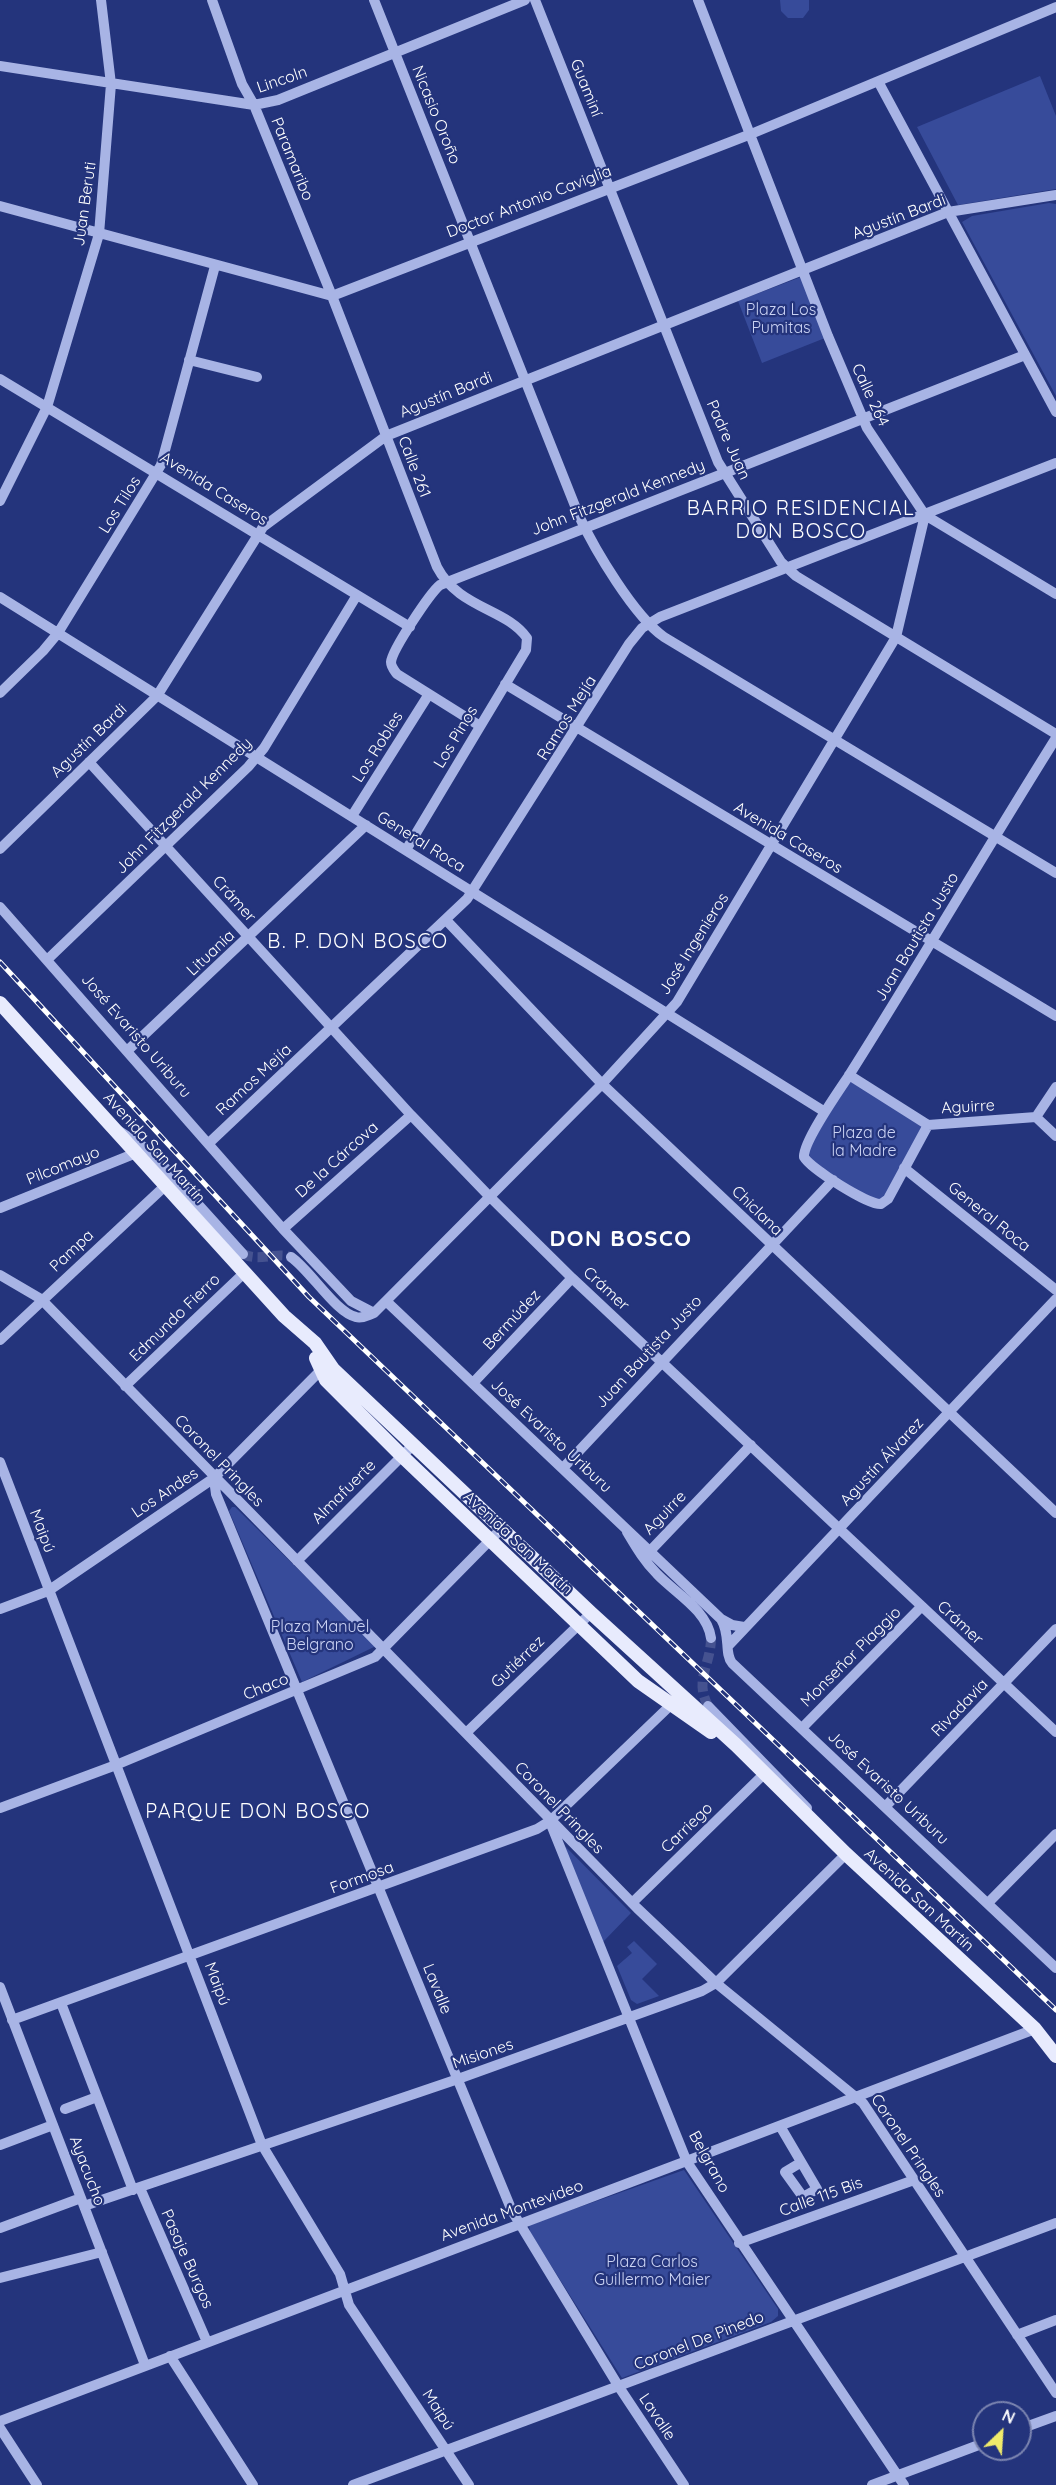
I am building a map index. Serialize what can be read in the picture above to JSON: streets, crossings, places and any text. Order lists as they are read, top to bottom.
{
  "streets": {
    "main road": ["Avenida San Martín"],
    "street": [
      "Lincoln",
      "Guaminí",
      "Nicasio Oroño",
      "Paramaribo",
      "Doctor Antonio Caviglia",
      "Juan Beruti",
      "Agustín Bardi",
      "Calle 264",
      "Padre Juan",
      "Calle 261",
      "Avenida Caseros",
      "John Fitzgerald Kennedy",
      "Los Tilos",
      "Ramos Mejía",
      "Los Pinos",
      "Los Robles",
      "General Roca",
      "Crámer",
      "Juan Bautista Justo",
      "José Ingenieros",
      "Lituania",
      "José Evaristo Uriburu",
      "Aguirre",
      "De la Cárcova",
      "Pilcomayo",
      "Chiclana",
      "Pampa",
      "Edmundo Fierro",
      "Bermúdez",
      "Coronel Pringles",
      "Agustín Álvarez",
      "Almafuerte",
      "Los Andes",
      "Maipú",
      "Monseñor Piaggio",
      "Gutiérrez",
      "Chaco",
      "Rivadavia",
      "Carriego",
      "Formosa",
      "Lavalle",
      "Misiones",
      "Belgrano",
      "Ayacucho",
      "Calle 115 Bis",
      "Avenida Montevideo",
      "Pasaje Burgos",
      "Coronel De Pinedo"
    ]
  },
  "crossings": [
    ["Lincoln", "Nicasio Oroño"],
    ["Lincoln", "Paramaribo"],
    ["Lincoln", "Juan Beruti"],
    ["Guaminí", "Doctor Antonio Caviglia"],
    ["Guaminí", "Padre Juan"],
    ["Nicasio Oroño", "Doctor Antonio Caviglia"],
    ["Nicasio Oroño", "Agustín Bardi"],
    ["Nicasio Oroño", "John Fitzgerald Kennedy"],
    ["Nicasio Oroño", "Ramos Mejía"],
    ["Nicasio Oroño", "Juan Bautista Justo"],
    ["Nicasio Oroño", "José Ingenieros"],
    ["Paramaribo", "Doctor Antonio Caviglia"],
    ["Paramaribo", "Calle 261"],
    ["Doctor Antonio Caviglia", "Calle 264"],
    ["Doctor Antonio Caviglia", "Padre Juan"],
    ["Doctor Antonio Caviglia", "Calle 261"],
    ["Juan Beruti", "Avenida Caseros"],
    ["Agustín Bardi", "Calle 264"],
    ["Agustín Bardi", "Padre Juan"],
    ["Agustín Bardi", "Calle 261"],
    ["Agustín Bardi", "Avenida Caseros"],
    ["Agustín Bardi", "General Roca"],
    ["Agustín Bardi", "Crámer"],
    ["Calle 264", "John Fitzgerald Kennedy"],
    ["Calle 264", "Ramos Mejía"],
    ["Calle 264", "José Ingenieros"],
    ["Padre Juan", "John Fitzgerald Kennedy"],
    ["Padre Juan", "Ramos Mejía"],
    ["Padre Juan", "Juan Bautista Justo"],
    ["Padre Juan", "José Ingenieros"],
    ["Calle 261", "John Fitzgerald Kennedy"],
    ["Calle 261", "Los Pinos"],
    ["Avenida Caseros", "John Fitzgerald Kennedy"],
    ["Avenida Caseros", "Los Tilos"],
    ["Avenida Caseros", "Ramos Mejía"],
    ["Avenida Caseros", "Los Pinos"],
    ["Avenida Caseros", "Juan Bautista Justo"],
    ["Avenida Caseros", "José Ingenieros"],
    ["John Fitzgerald Kennedy", "Los Pinos"],
    ["John Fitzgerald Kennedy", "Los Robles"],
    ["John Fitzgerald Kennedy", "General Roca"],
    ["John Fitzgerald Kennedy", "Crámer"],
    ["John Fitzgerald Kennedy", "José Evaristo Uriburu"],
    ["Los Tilos", "General Roca"],
    ["Ramos Mejía", "General Roca"],
    ["Ramos Mejía", "Crámer"],
    ["Ramos Mejía", "José Ingenieros"],
    ["Ramos Mejía", "José Evaristo Uriburu"],
    ["Ramos Mejía", "Chiclana"],
    ["Los Pinos", "General Roca"],
    ["Los Robles", "General Roca"],
    ["General Roca", "Juan Bautista Justo"],
    ["General Roca", "José Ingenieros"],
    ["General Roca", "Lituania"],
    ["General Roca", "Aguirre"],
    ["Crámer", "Juan Bautista Justo"],
    ["Crámer", "José Ingenieros"],
    ["Crámer", "Lituania"],
    ["Crámer", "Aguirre"],
    ["Crámer", "De la Cárcova"],
    ["Crámer", "Bermúdez"],
    ["Crámer", "Agustín Álvarez"],
    ["Crámer", "Monseñor Piaggio"],
    ["Crámer", "Rivadavia"],
    ["Juan Bautista Justo", "José Evaristo Uriburu"],
    ["Juan Bautista Justo", "Aguirre"],
    ["Juan Bautista Justo", "Chiclana"],
    ["José Ingenieros", "José Evaristo Uriburu"],
    ["José Ingenieros", "Chiclana"],
    ["Lituania", "José Evaristo Uriburu"],
    ["José Evaristo Uriburu", "Aguirre"],
    ["José Evaristo Uriburu", "De la Cárcova"],
    ["José Evaristo Uriburu", "Bermúdez"],
    ["José Evaristo Uriburu", "Agustín Álvarez"],
    ["José Evaristo Uriburu", "Monseñor Piaggio"],
    ["José Evaristo Uriburu", "Rivadavia"],
    ["Avenida San Martín", "Pilcomayo"],
    ["Avenida San Martín", "Pampa"],
    ["Avenida San Martín", "Edmundo Fierro"],
    ["Avenida San Martín", "Almafuerte"],
    ["Avenida San Martín", "Los Andes"],
    ["Avenida San Martín", "Gutiérrez"],
    ["Avenida San Martín", "Chaco"],
    ["Avenida San Martín", "Carriego"],
    ["Avenida San Martín", "Formosa"],
    ["Avenida San Martín", "Misiones"],
    ["Avenida San Martín", "Avenida Montevideo"],
    ["Chiclana", "Agustín Álvarez"],
    ["Pampa", "Coronel Pringles"],
    ["Edmundo Fierro", "Coronel Pringles"],
    ["Coronel Pringles", "Almafuerte"],
    ["Coronel Pringles", "Los Andes"],
    ["Coronel Pringles", "Gutiérrez"],
    ["Coronel Pringles", "Chaco"],
    ["Coronel Pringles", "Carriego"],
    ["Coronel Pringles", "Formosa"],
    ["Coronel Pringles", "Lavalle"],
    ["Coronel Pringles", "Misiones"],
    ["Coronel Pringles", "Belgrano"],
    ["Coronel Pringles", "Calle 115 Bis"],
    ["Coronel Pringles", "Avenida Montevideo"],
    ["Coronel Pringles", "Coronel De Pinedo"],
    ["Los Andes", "Maipú"],
    ["Los Andes", "Lavalle"],
    ["Maipú", "Chaco"],
    ["Maipú", "Formosa"],
    ["Maipú", "Misiones"],
    ["Maipú", "Avenida Montevideo"],
    ["Maipú", "Coronel De Pinedo"],
    ["Chaco", "Lavalle"],
    ["Formosa", "Lavalle"],
    ["Formosa", "Belgrano"],
    ["Formosa", "Ayacucho"],
    ["Formosa", "Pasaje Burgos"],
    ["Lavalle", "Misiones"],
    ["Lavalle", "Avenida Montevideo"],
    ["Lavalle", "Coronel De Pinedo"],
    ["Misiones", "Belgrano"],
    ["Misiones", "Ayacucho"],
    ["Misiones", "Pasaje Burgos"],
    ["Belgrano", "Calle 115 Bis"],
    ["Belgrano", "Avenida Montevideo"],
    ["Belgrano", "Coronel De Pinedo"],
    ["Ayacucho", "Avenida Montevideo"],
    ["Avenida Montevideo", "Pasaje Burgos"]
  ],
  "districts": [
    "BARRIO RESIDENCIAL DON BOSCO",
    "B. P. DON BOSCO",
    "DON BOSCO",
    "PARQUE DON BOSCO"
  ],
  "parks": [
    "Plaza Los Pumitas",
    "Plaza de la Madre",
    "Plaza Manuel Belgrano",
    "Plaza Carlos Guillermo Maier"
  ],
  "north": "top right"
}
